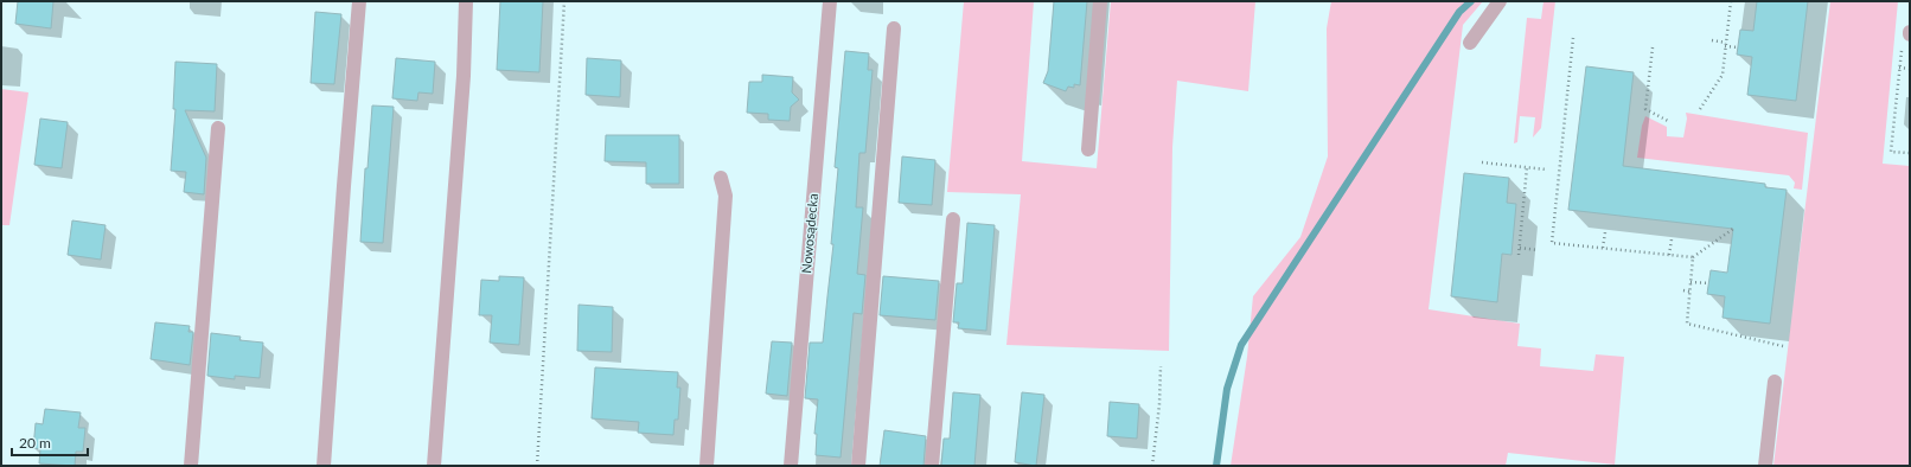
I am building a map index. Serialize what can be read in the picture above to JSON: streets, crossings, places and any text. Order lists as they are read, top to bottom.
{
  "streets": {
    "lane": ["Nowosądecka"]
  },
  "scale_bar": "20 m"
}
